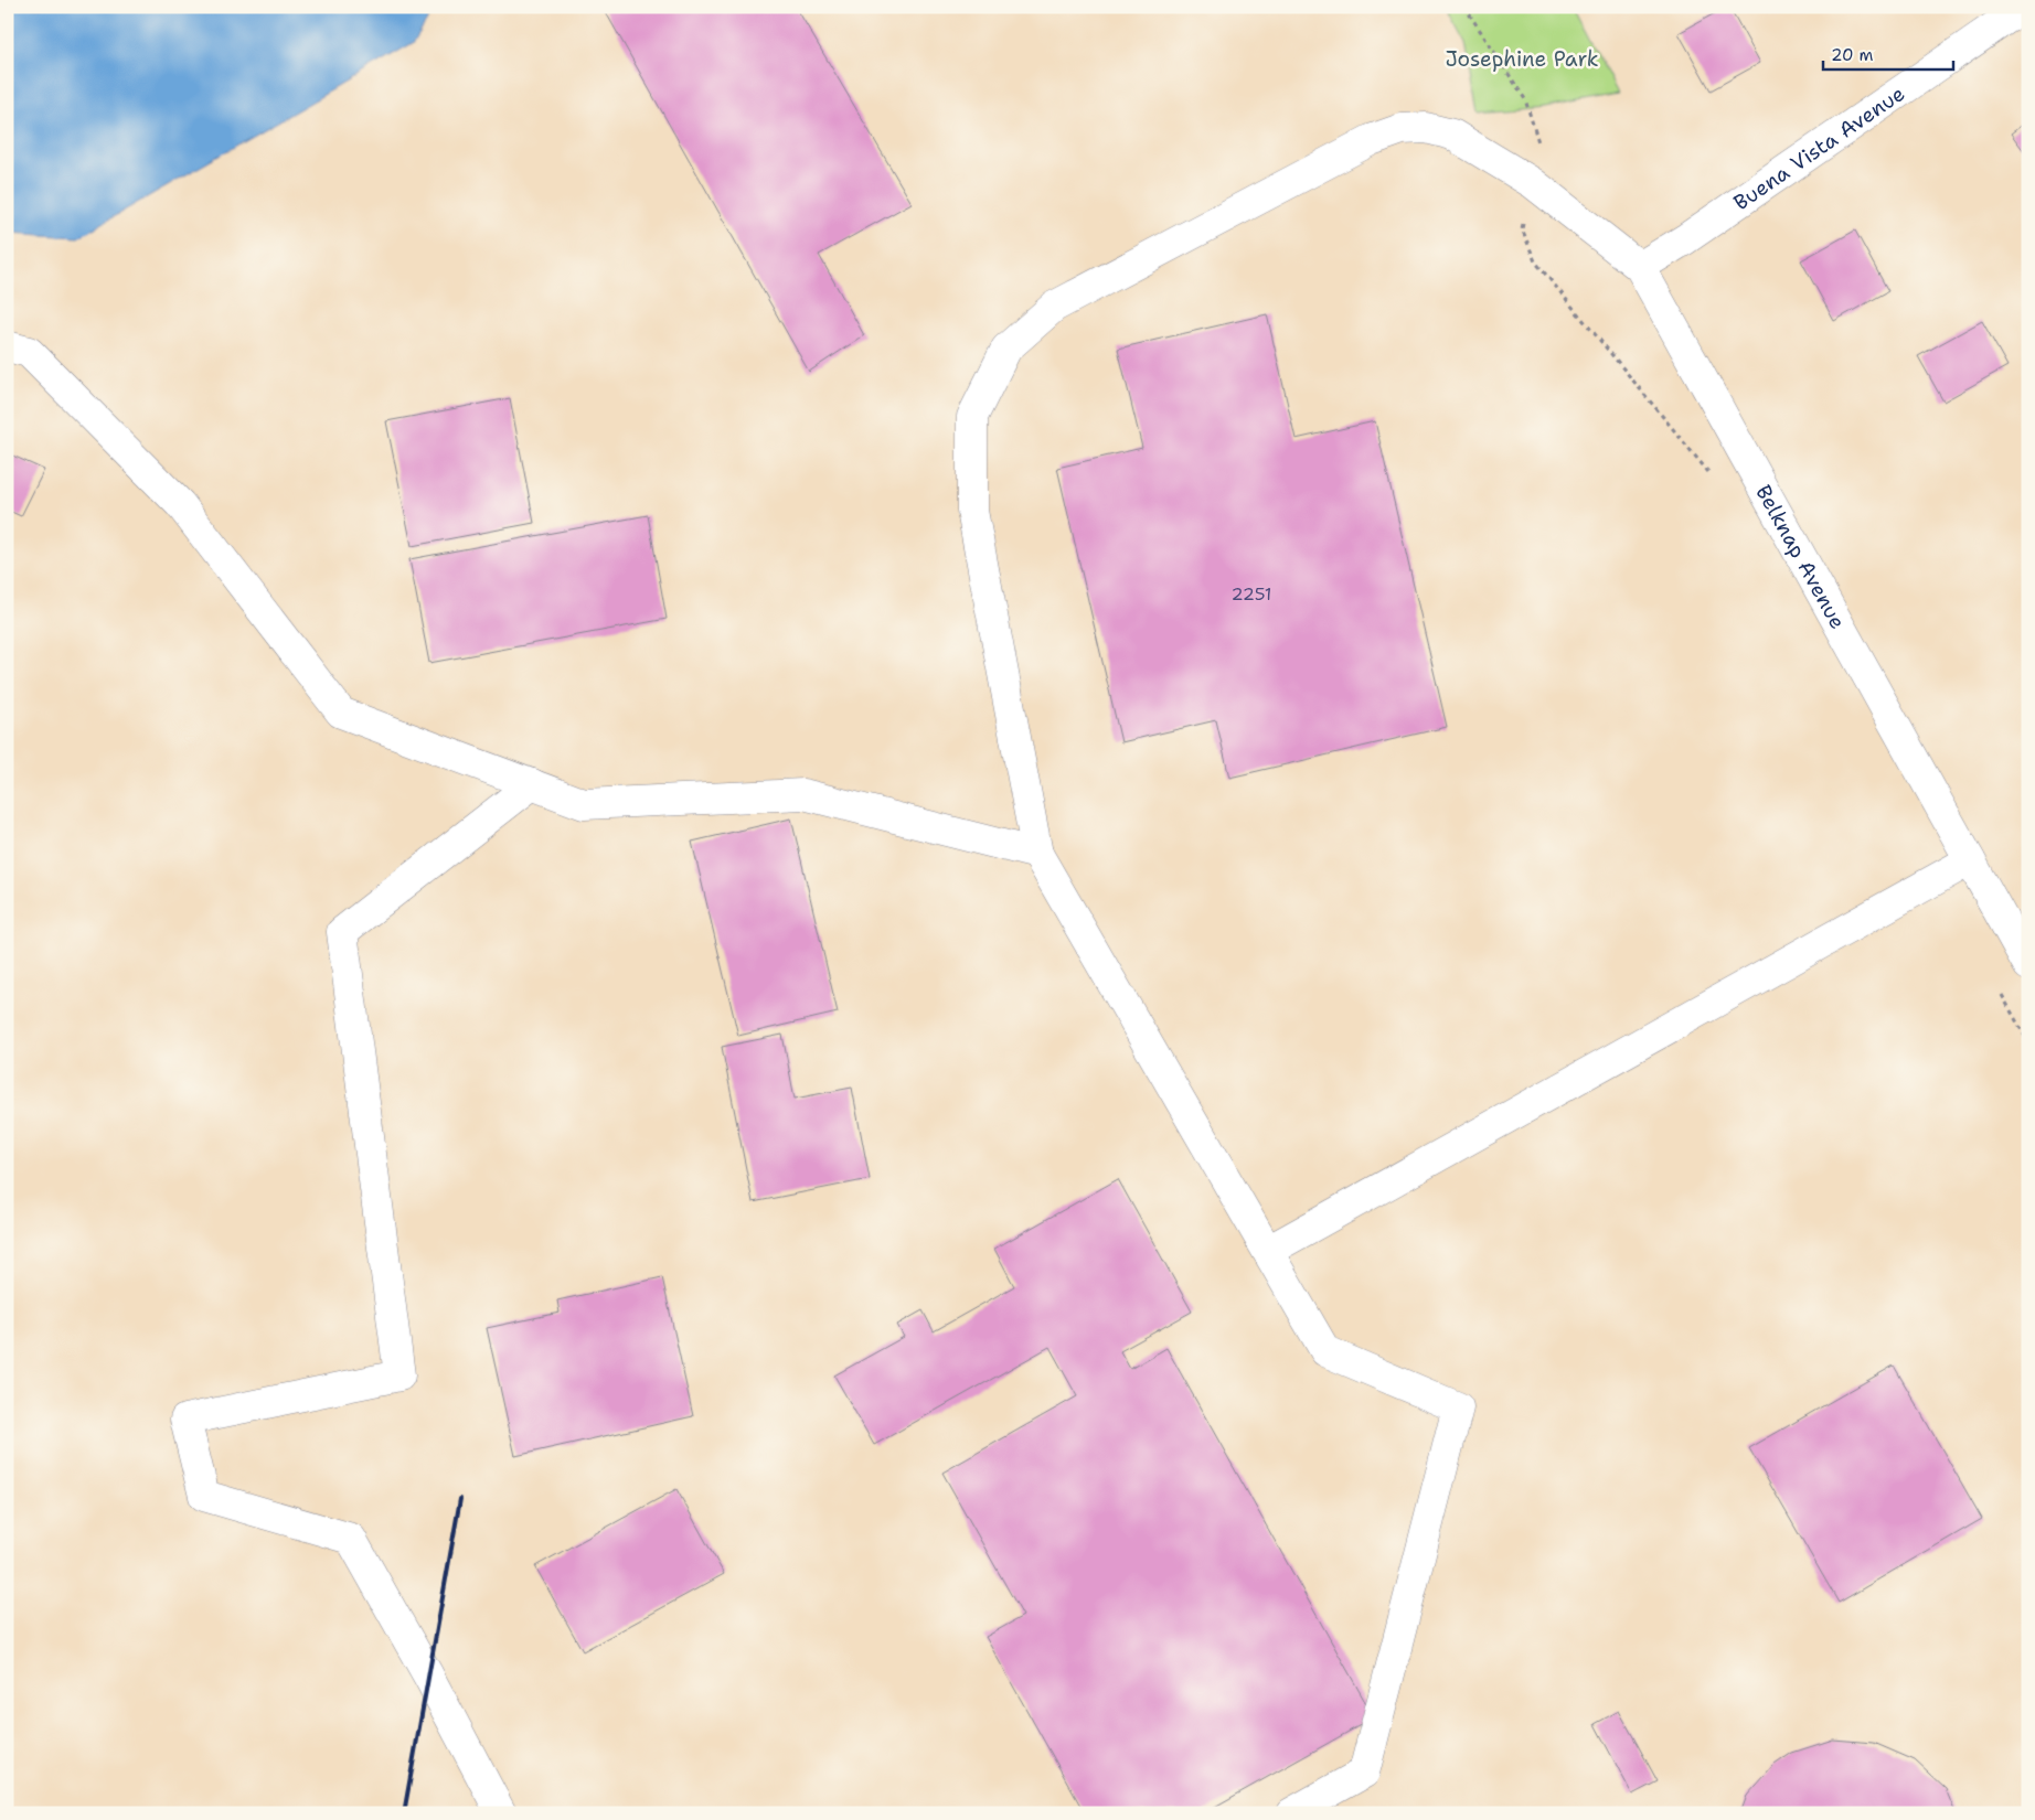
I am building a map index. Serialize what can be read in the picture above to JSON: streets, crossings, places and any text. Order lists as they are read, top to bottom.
{
  "streets": {
    "street": ["Buena Vista Avenue", "Belknap Avenue"]
  },
  "crossings": [
    ["Buena Vista Avenue", "Belknap Avenue"]
  ],
  "parks": ["Josephine Park"],
  "house_numbers": ["2251"],
  "scale_bar": "20 m"
}
